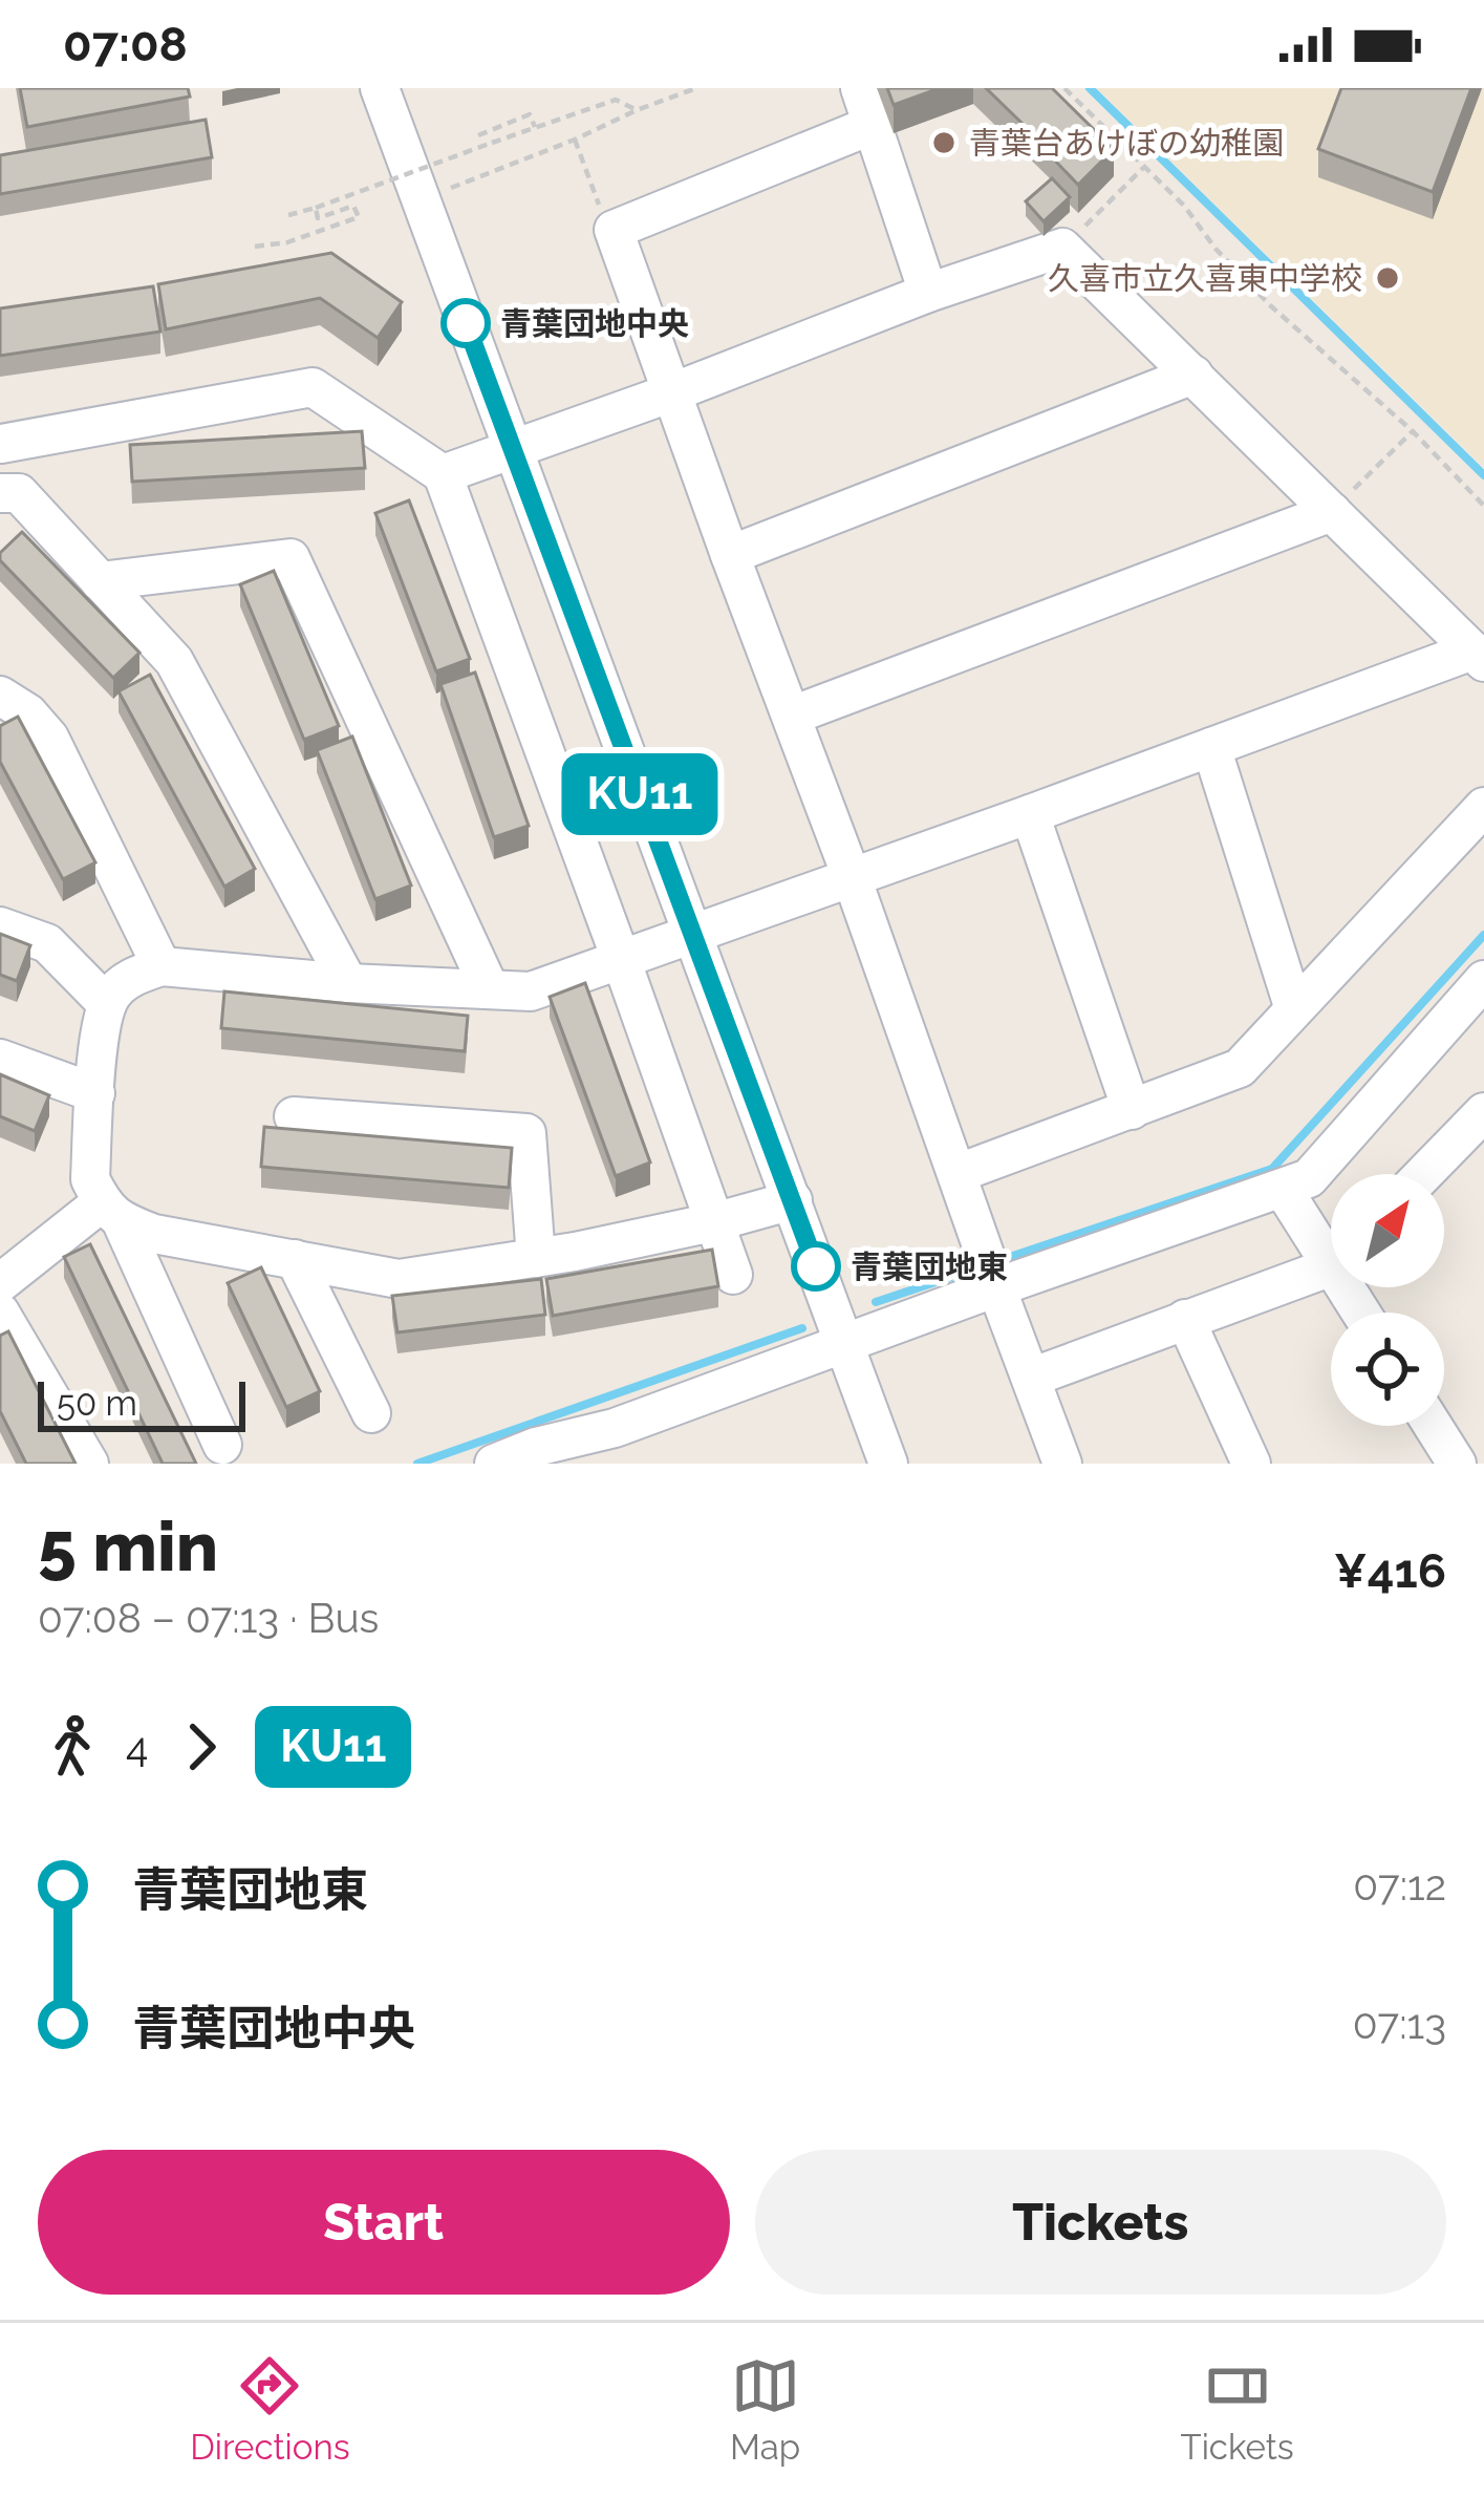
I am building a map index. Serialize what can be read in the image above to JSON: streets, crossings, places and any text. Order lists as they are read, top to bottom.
{
  "places": [
    "青葉台あけぼの幼稚園",
    "久喜市立久喜東中学校",
    "青葉団地中央",
    "青葉団地東"
  ],
  "lines": ["bus line KU11"],
  "scale_bar": "50 m",
  "north": "top right",
  "page": {
    "status": "07:08",
    "on_map": "KU11",
    "scale": "50 m",
    "heading": ["5 min", "07:08 – 07:13 · Bus", "¥416"],
    "legs": ["4", "KU11"],
    "list": [
      {
        "name": "青葉団地東",
        "value": "07:12"
      },
      {
        "name": "青葉団地中央",
        "value": "07:13"
      }
    ],
    "buttons": ["Start", "Tickets"],
    "tabs": ["Directions", "Map", "Tickets"]
  }
}
